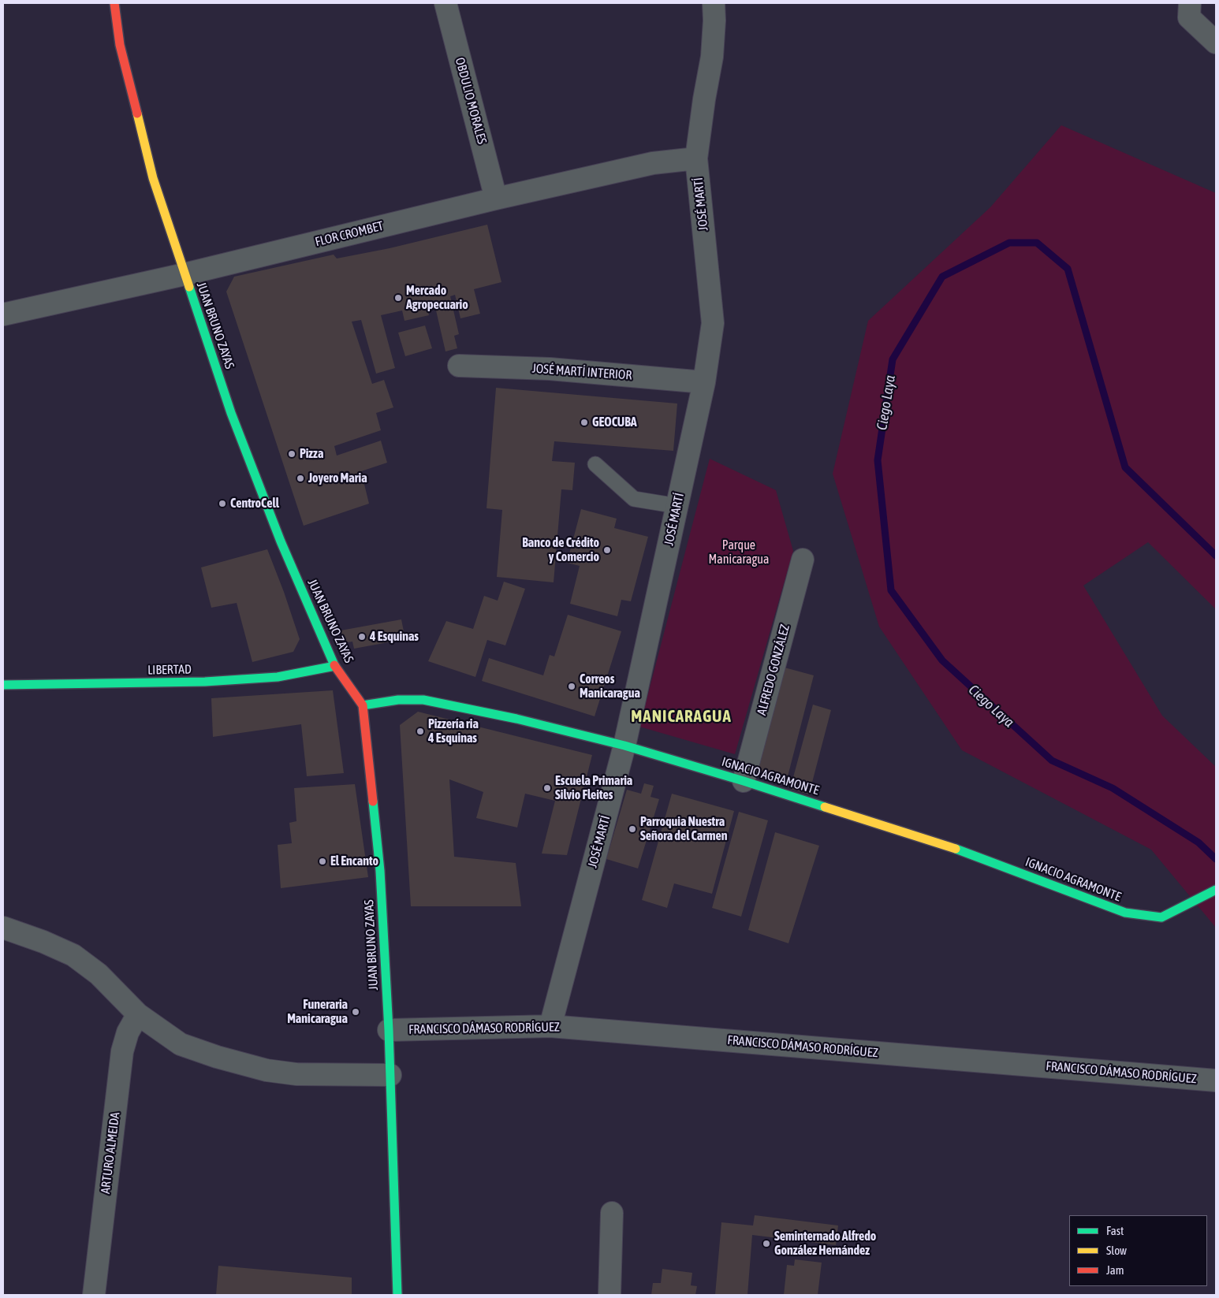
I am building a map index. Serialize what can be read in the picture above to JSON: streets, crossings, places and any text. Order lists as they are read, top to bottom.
{
  "streets": {
    "main road": ["JUAN BRUNO ZAYAS", "LIBERTAD", "IGNACIO AGRAMONTE"],
    "street": [
      "OBDULIO MORALES",
      "JOSÉ MARTÍ",
      "FLOR CROMBET",
      "JOSÉ MARTÍ INTERIOR",
      "ALFREDO GONZÁLEZ",
      "FRANCISCO DÁMASO RODRÍGUEZ",
      "ARTURO ALMEIDA"
    ]
  },
  "crossings": [
    ["OBDULIO MORALES", "FLOR CROMBET"],
    ["JOSÉ MARTÍ", "FLOR CROMBET"],
    ["JOSÉ MARTÍ", "JOSÉ MARTÍ INTERIOR"],
    ["JOSÉ MARTÍ", "IGNACIO AGRAMONTE"],
    ["JOSÉ MARTÍ", "FRANCISCO DÁMASO RODRÍGUEZ"],
    ["FLOR CROMBET", "JUAN BRUNO ZAYAS"],
    ["JUAN BRUNO ZAYAS", "LIBERTAD"],
    ["JUAN BRUNO ZAYAS", "IGNACIO AGRAMONTE"],
    ["JUAN BRUNO ZAYAS", "FRANCISCO DÁMASO RODRÍGUEZ"],
    ["ALFREDO GONZÁLEZ", "IGNACIO AGRAMONTE"]
  ],
  "districts": ["MANICARAGUA"],
  "water": ["Ciego Laya"],
  "parks": ["Parque Manicaragua"],
  "places": [
    "Mercado Agropecuario",
    "GEOCUBA",
    "Pizza",
    "Joyero Maria",
    "CentroCell",
    "Banco de Crédito y Comercio",
    "4 Esquinas",
    "Correos Manicaragua",
    "Pizzería ria 4 Esquinas",
    "Escuela Primaria Silvio Fleites",
    "Parroquia Nuestra Señora del Carmen",
    "El Encanto",
    "Funeraria Manicaragua",
    "Seminternado Alfredo González Hernández"
  ],
  "legend": ["Fast", "Slow", "Jam"]
}
